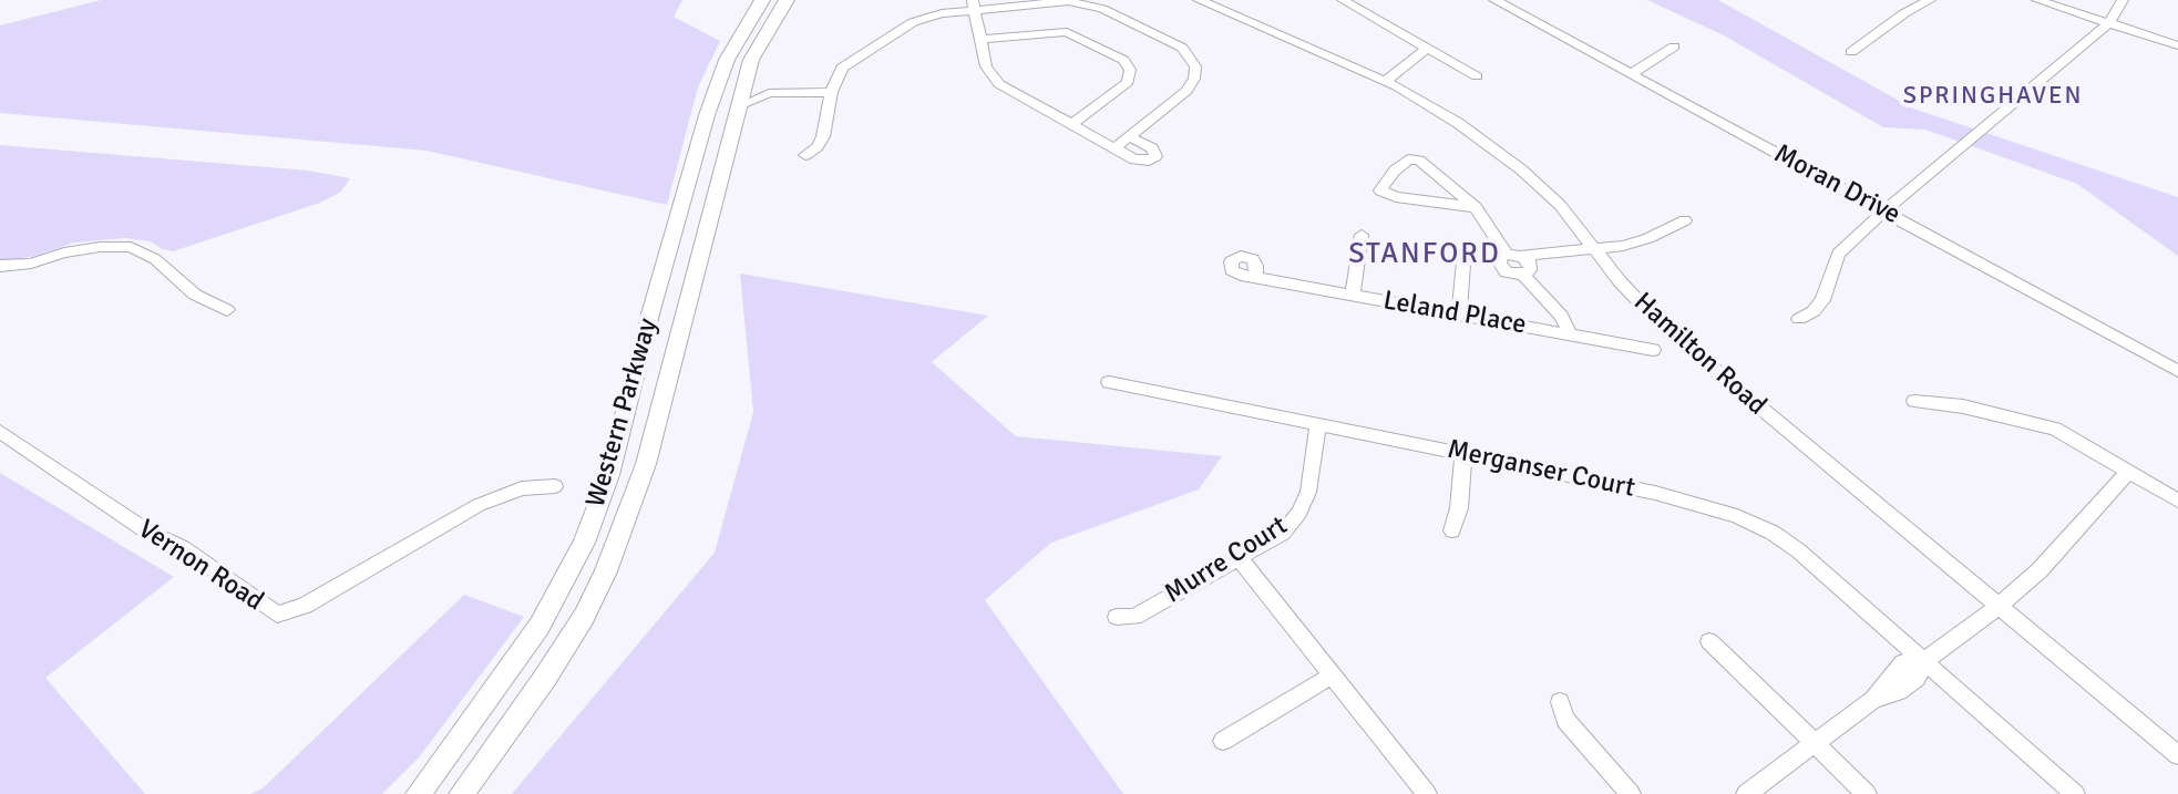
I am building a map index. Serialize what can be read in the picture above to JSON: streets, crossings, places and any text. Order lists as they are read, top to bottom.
{
  "streets": {
    "main road": ["Western Parkway"],
    "street": [
      "Moran Drive",
      "Leland Place",
      "Hamilton Road",
      "Merganser Court",
      "Murre Court",
      "Vernon Road"
    ]
  },
  "crossings": [
    ["Merganser Court", "Murre Court"]
  ],
  "districts": ["SPRINGHAVEN", "STANFORD"]
}
